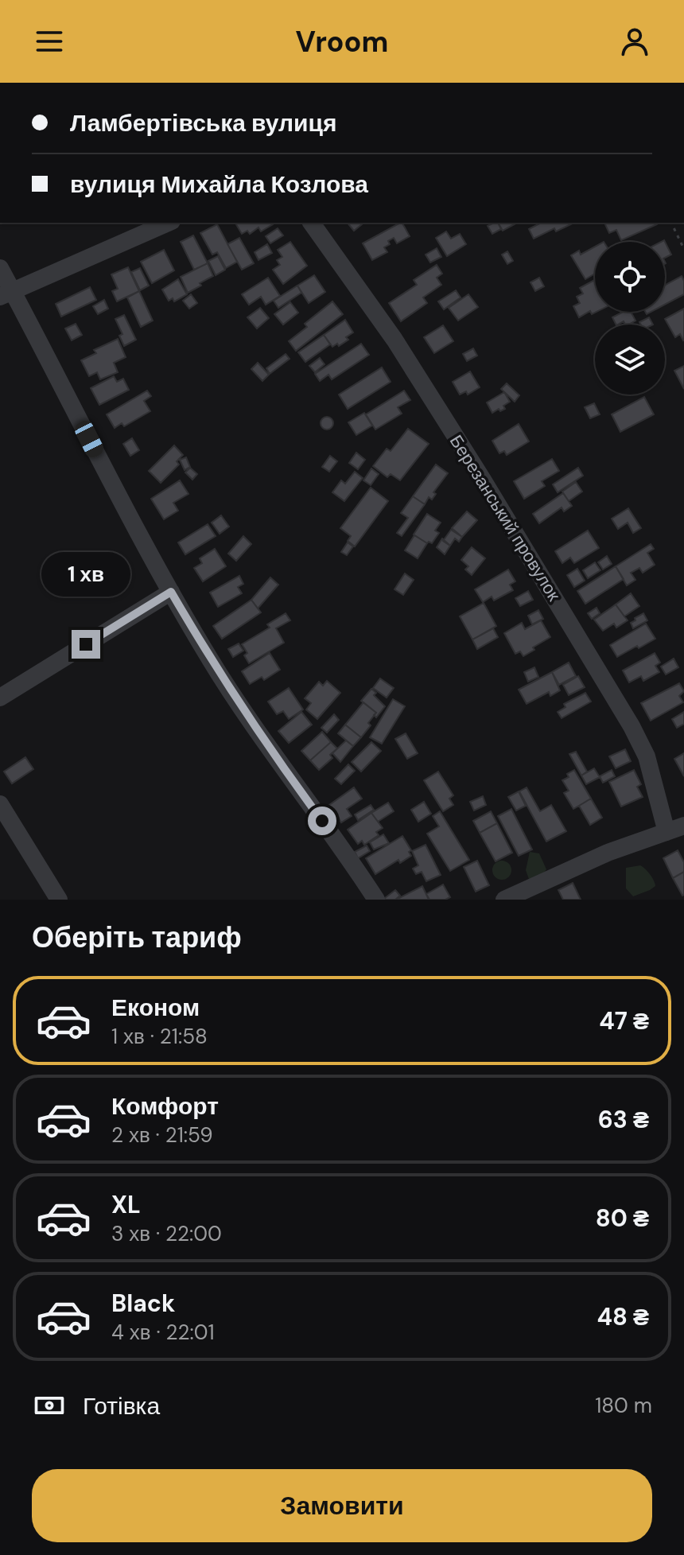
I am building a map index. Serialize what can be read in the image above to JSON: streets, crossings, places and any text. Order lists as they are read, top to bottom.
{
  "streets": {
    "street": ["Березанський провулок"]
  },
  "page": {
    "header": "Vroom",
    "banner": ["Ламбертівська вулиця", "вулиця Михайла Козлова"],
    "bubble": "1 хв",
    "heading": "Оберіть тариф",
    "list": [
      {
        "name": "Економ",
        "note": "1 хв · 21:58",
        "value": "47 ₴"
      },
      {
        "name": "Комфорт",
        "note": "2 хв · 21:59",
        "value": "63 ₴"
      },
      {
        "name": "XL",
        "note": "3 хв · 22:00",
        "value": "80 ₴"
      },
      {
        "name": "Black",
        "note": "4 хв · 22:01",
        "value": "48 ₴"
      }
    ],
    "pay": ["Готівка", "180 m"],
    "buttons": "Замовити"
  }
}
